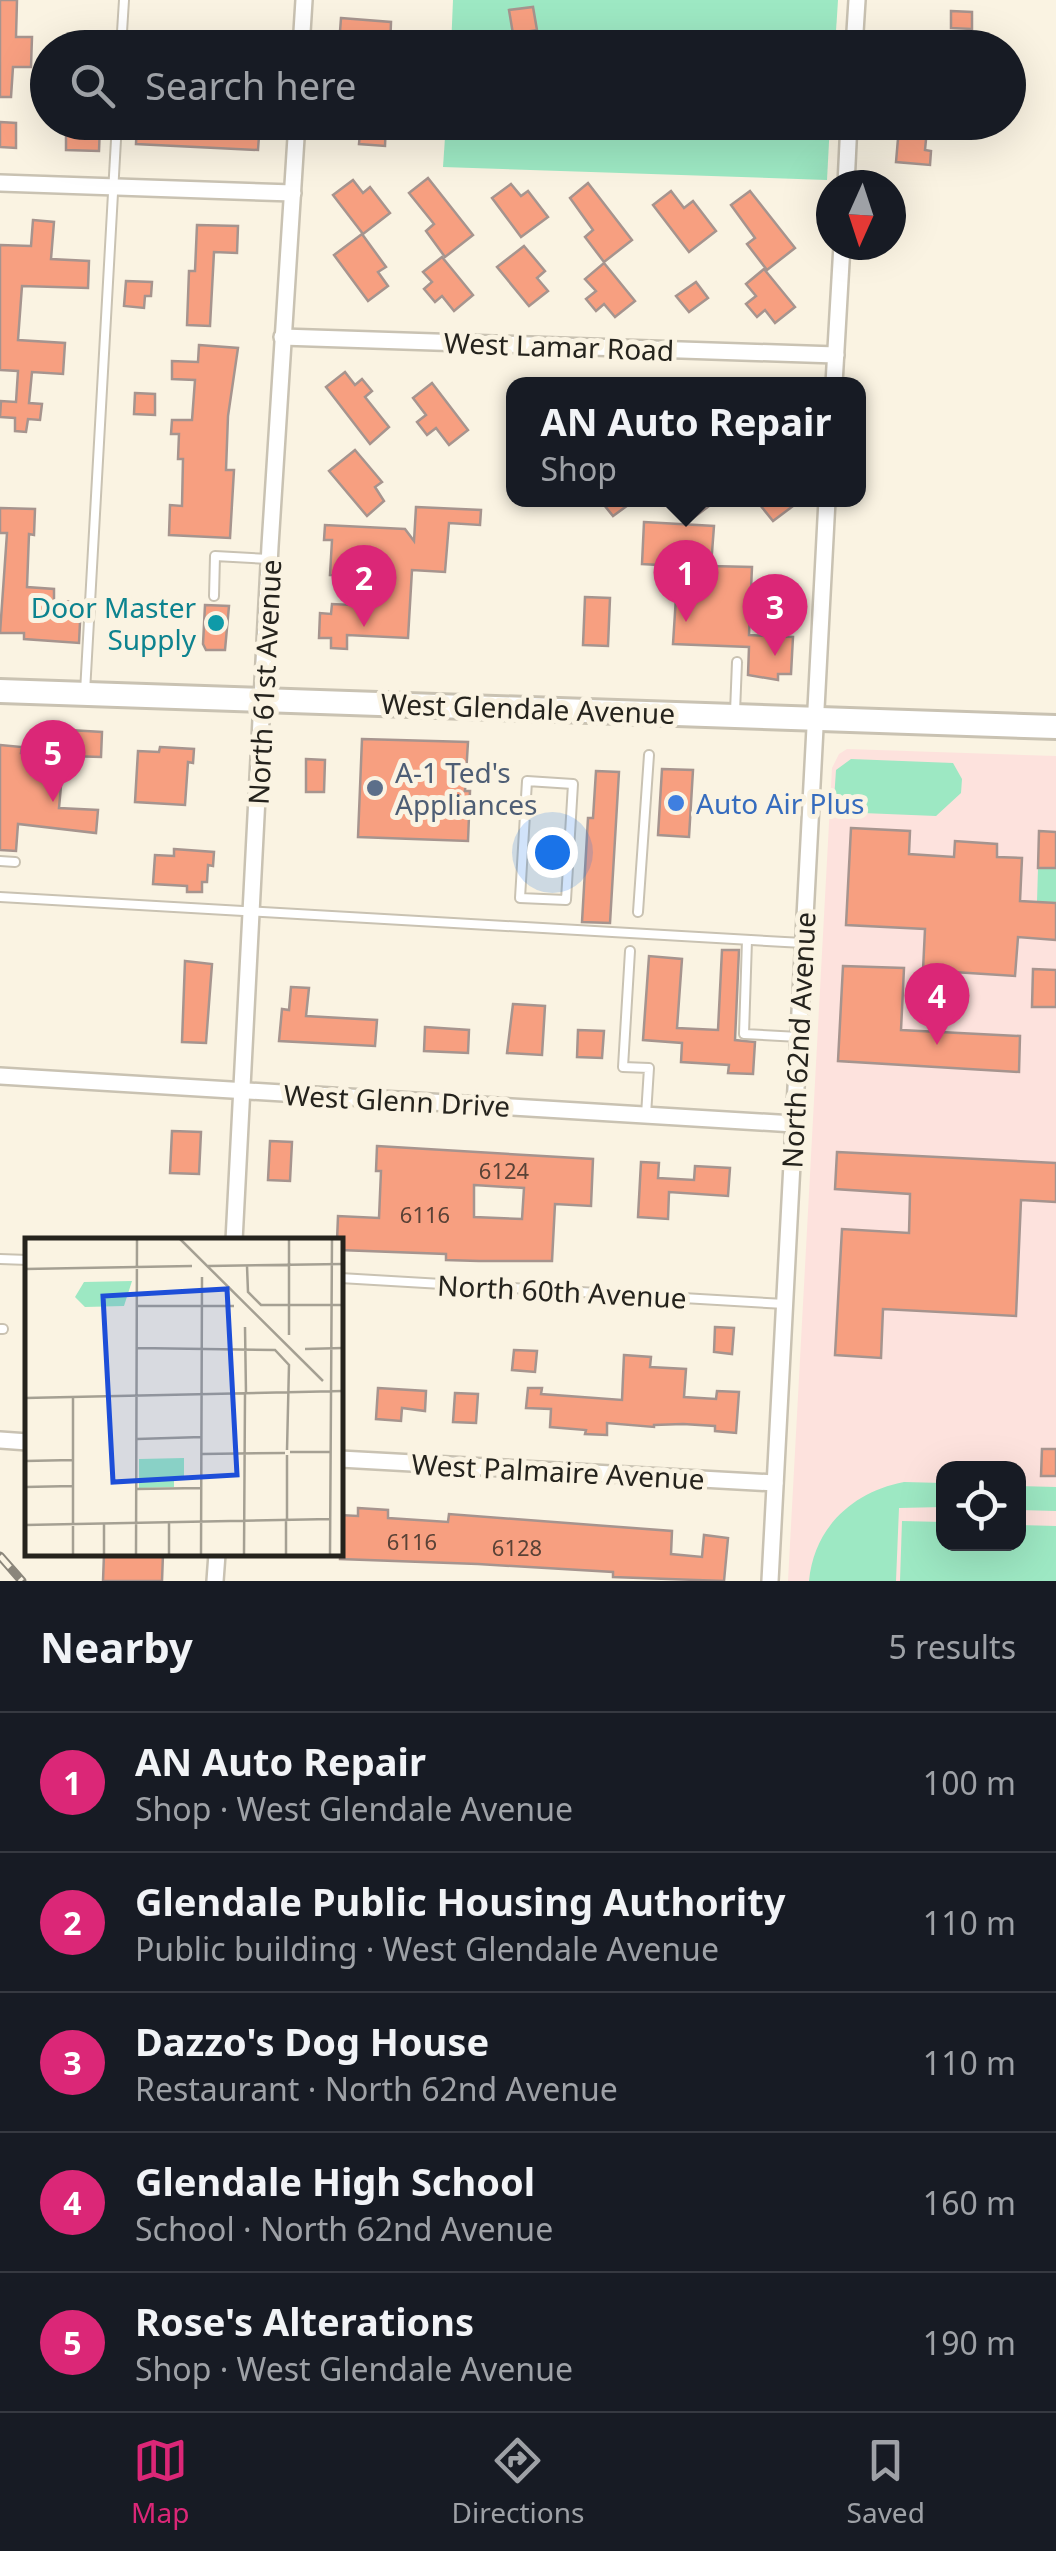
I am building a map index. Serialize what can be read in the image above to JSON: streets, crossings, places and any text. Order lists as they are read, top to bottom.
{
  "streets": {
    "main road": ["West Glendale Avenue"],
    "street": [
      "West Lamar Road",
      "North 61st Avenue",
      "North 62nd Avenue",
      "West Glenn Drive",
      "West Palmaire Avenue"
    ],
    "lane": ["North 60th Avenue"]
  },
  "crossings": [
    ["West Lamar Road", "North 61st Avenue"],
    ["North 61st Avenue", "West Glendale Avenue"],
    ["North 61st Avenue", "West Glenn Drive"],
    ["West Glendale Avenue", "North 62nd Avenue"],
    ["North 62nd Avenue", "West Glenn Drive"],
    ["North 62nd Avenue", "North 60th Avenue"],
    ["North 62nd Avenue", "West Palmaire Avenue"]
  ],
  "places": ["Door Master Supply", "A-1 Ted's Appliances", "Auto Air Plus"],
  "house_numbers": [
    "6124",
    "6116",
    "6116",
    "6128"
  ],
  "north": "bottom",
  "page": {
    "search": "Search here",
    "popup": ["AN Auto Repair", "Shop"],
    "pins": [
      "1",
      "2",
      "3",
      "5",
      "4"
    ],
    "heading": ["Nearby", "5 results"],
    "list": [
      {
        "mark": "1",
        "name": "AN Auto Repair",
        "note": "Shop · West Glendale Avenue",
        "value": "100 m"
      },
      {
        "mark": "2",
        "name": "Glendale Public Housing Authority",
        "note": "Public building · West Glendale Avenue",
        "value": "110 m"
      },
      {
        "mark": "3",
        "name": "Dazzo's Dog House",
        "note": "Restaurant · North 62nd Avenue",
        "value": "110 m"
      },
      {
        "mark": "4",
        "name": "Glendale High School",
        "note": "School · North 62nd Avenue",
        "value": "160 m"
      },
      {
        "mark": "5",
        "name": "Rose's Alterations",
        "note": "Shop · West Glendale Avenue",
        "value": "190 m"
      }
    ],
    "nav": ["Map", "Directions", "Saved"]
  }
}
